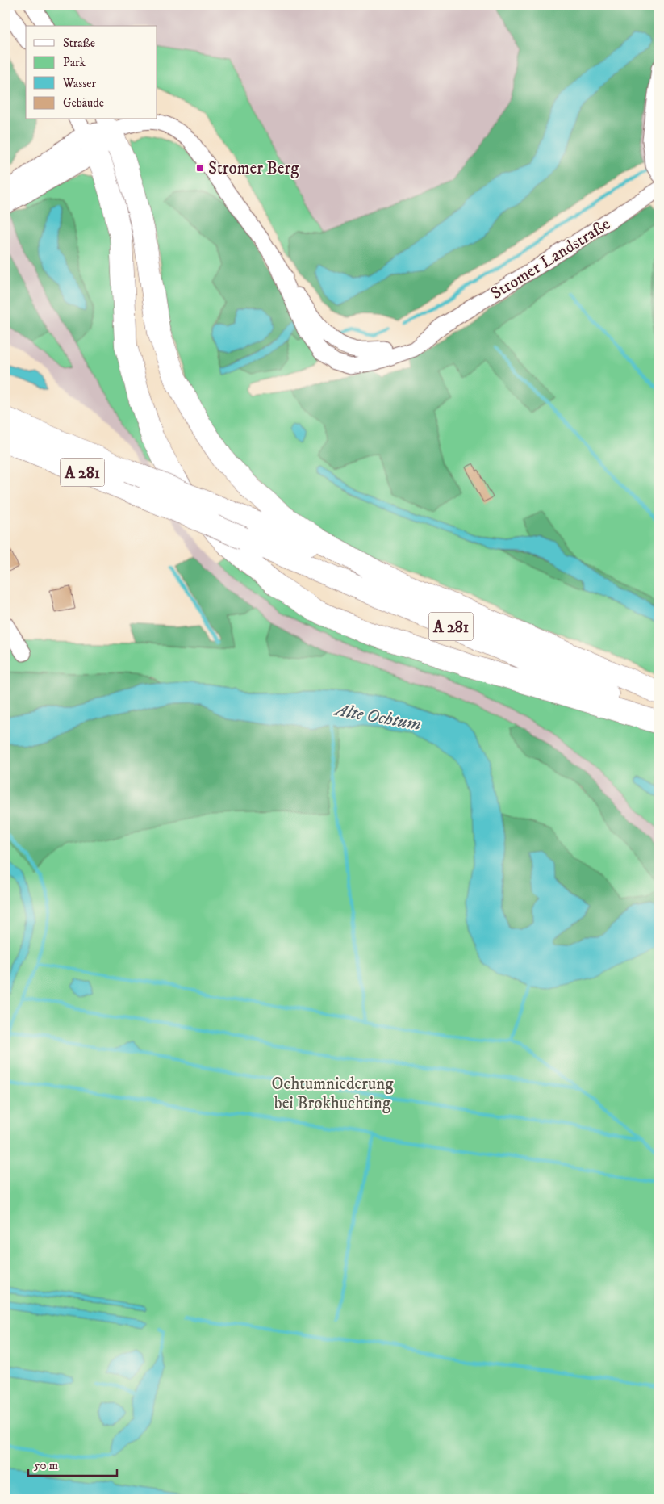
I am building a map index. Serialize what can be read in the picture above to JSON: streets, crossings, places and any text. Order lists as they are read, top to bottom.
{
  "streets": {
    "highway": ["A 281"],
    "main road": ["Stromer Landstraße"]
  },
  "water": ["Alte Ochtum"],
  "parks": ["Ochtumniederung bei Brokhuchting"],
  "places": {
    "transit": ["Stromer Berg"]
  },
  "legend": [
    "Straße",
    "Park",
    "Wasser",
    "Gebäude"
  ],
  "scale_bar": "50 m"
}
